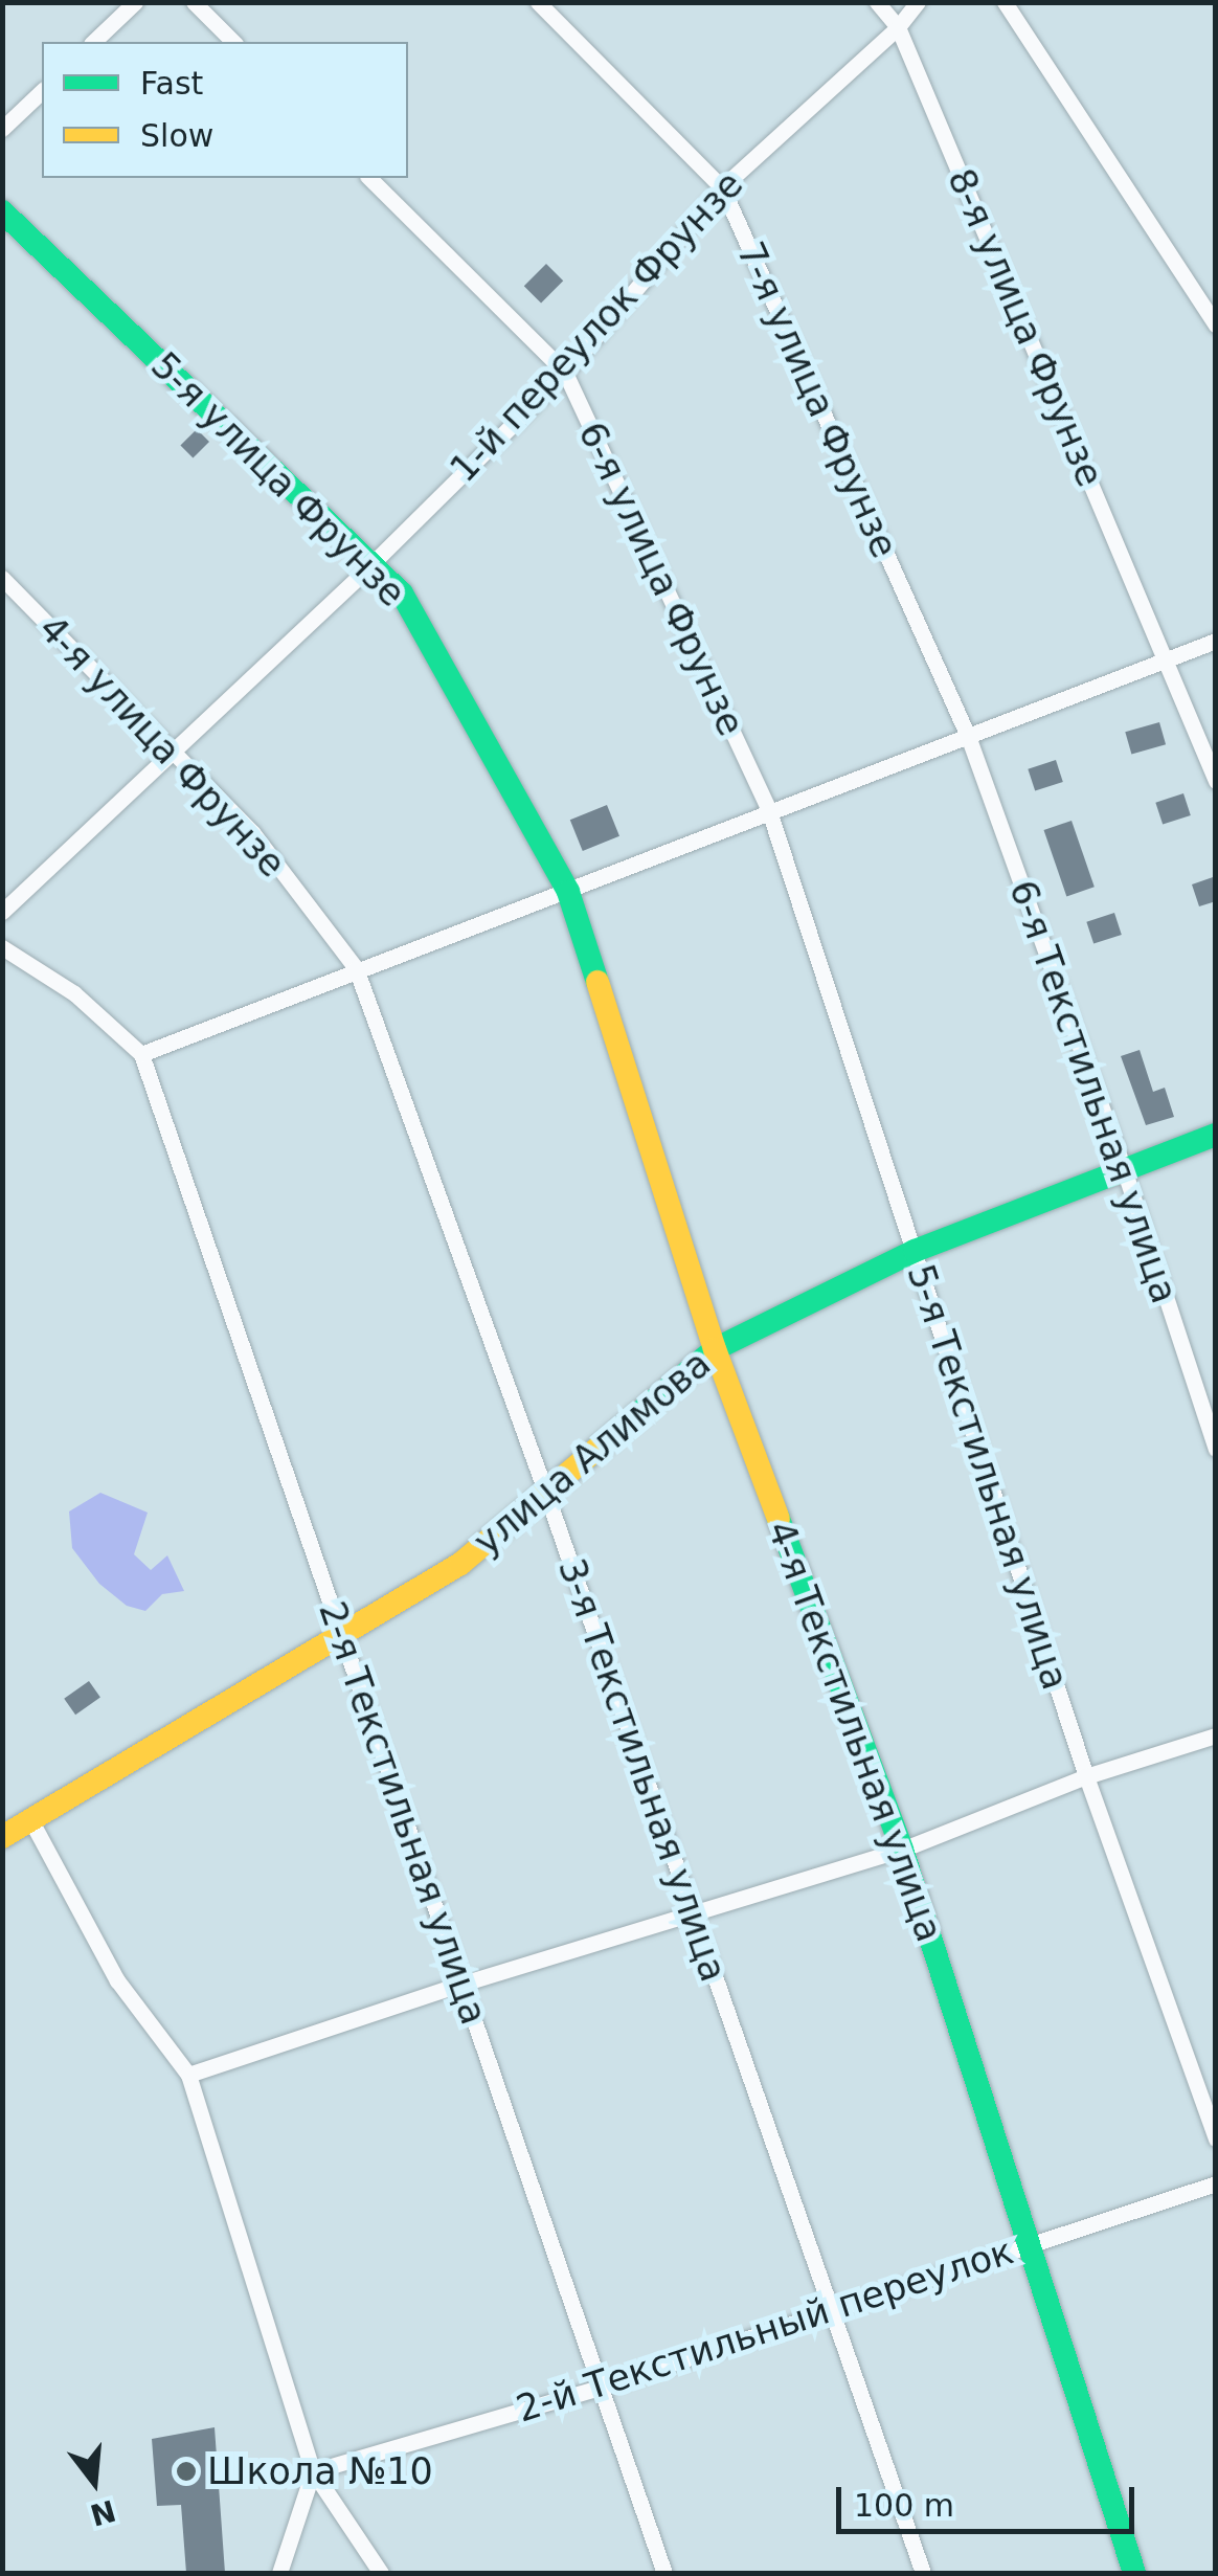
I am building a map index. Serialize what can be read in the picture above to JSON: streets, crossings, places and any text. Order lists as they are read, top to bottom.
{
  "streets": {
    "street": [
      "1-й переулок Фрунзе",
      "8-я улица Фрунзе",
      "7-я улица Фрунзе",
      "5-я улица Фрунзе",
      "6-я улица Фрунзе",
      "4-я улица Фрунзе",
      "6-я Текстильная улица",
      "улица Алимова",
      "5-я Текстильная улица",
      "4-я Текстильная улица",
      "3-я Текстильная улица",
      "2-я Текстильная улица",
      "2-й Текстильный переулок"
    ]
  },
  "crossings": [
    ["1-й переулок Фрунзе", "8-я улица Фрунзе"],
    ["1-й переулок Фрунзе", "7-я улица Фрунзе"],
    ["1-й переулок Фрунзе", "5-я улица Фрунзе"],
    ["1-й переулок Фрунзе", "6-я улица Фрунзе"],
    ["1-й переулок Фрунзе", "4-я улица Фрунзе"],
    ["7-я улица Фрунзе", "6-я Текстильная улица"],
    ["5-я улица Фрунзе", "4-я Текстильная улица"],
    ["6-я улица Фрунзе", "5-я Текстильная улица"],
    ["4-я улица Фрунзе", "3-я Текстильная улица"],
    ["6-я Текстильная улица", "улица Алимова"],
    ["улица Алимова", "5-я Текстильная улица"],
    ["улица Алимова", "4-я Текстильная улица"],
    ["улица Алимова", "3-я Текстильная улица"],
    ["улица Алимова", "2-я Текстильная улица"],
    ["4-я Текстильная улица", "2-й Текстильный переулок"],
    ["3-я Текстильная улица", "2-й Текстильный переулок"],
    ["2-я Текстильная улица", "2-й Текстильный переулок"]
  ],
  "places": ["Школа №10"],
  "legend": ["Fast", "Slow"],
  "scale_bar": "100 m",
  "north": "bottom"
}
